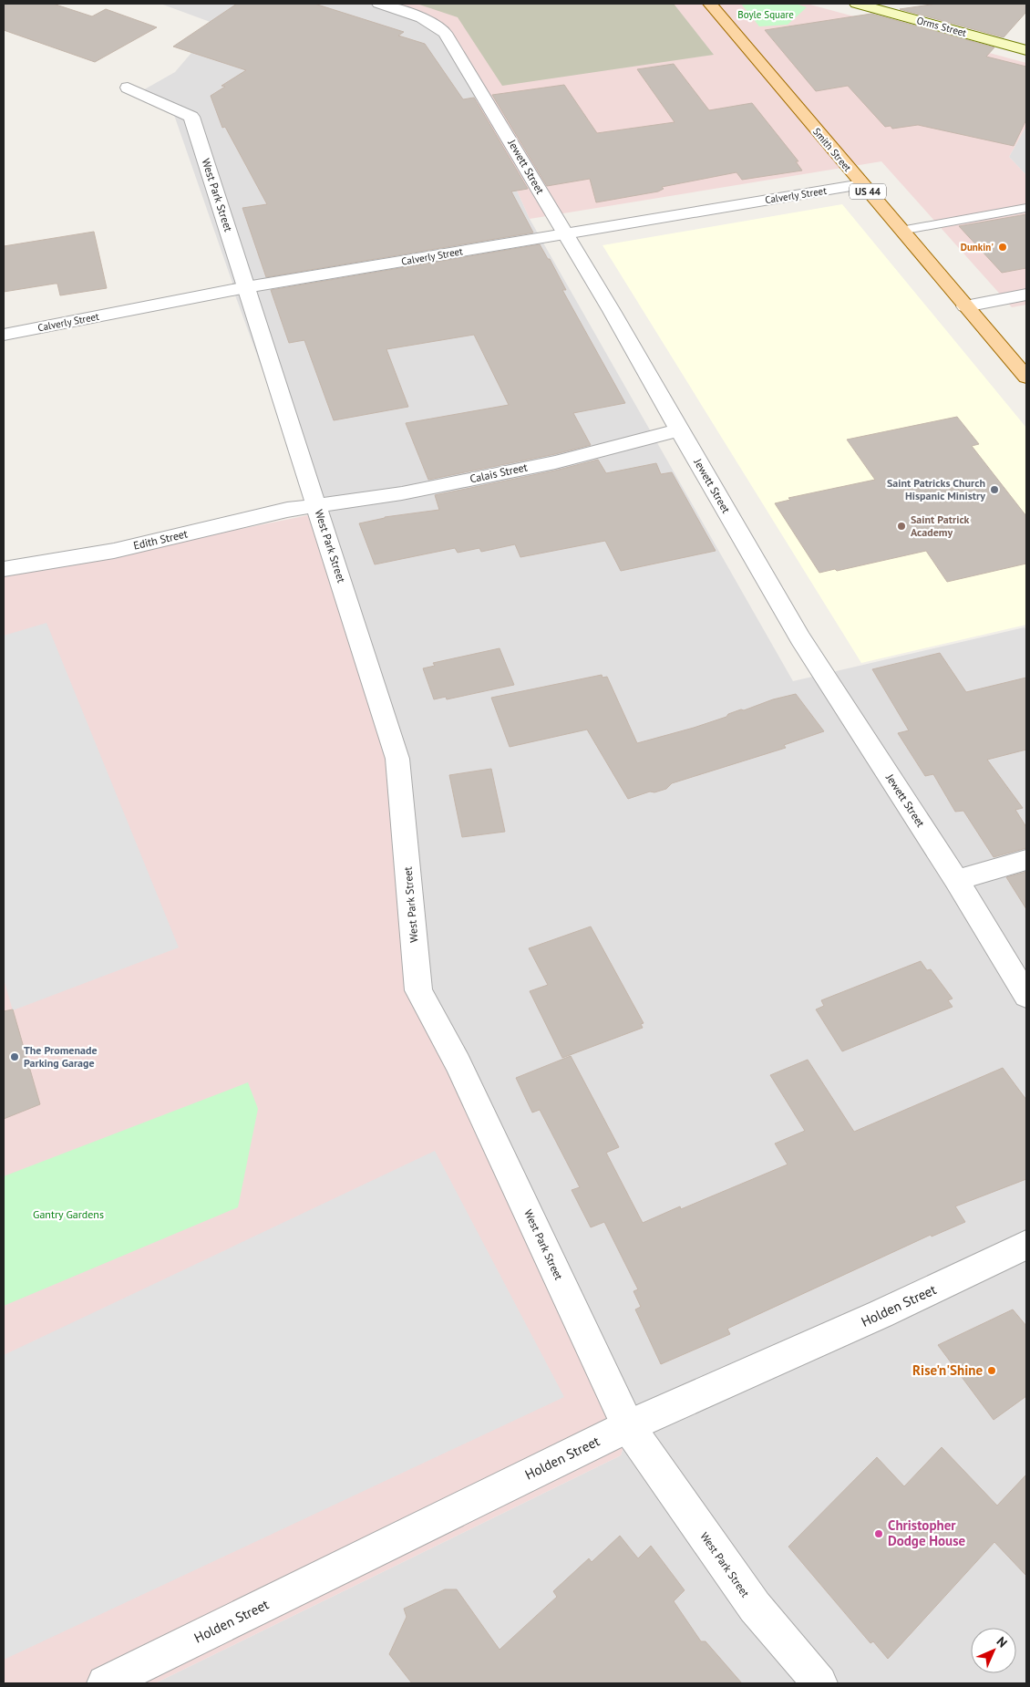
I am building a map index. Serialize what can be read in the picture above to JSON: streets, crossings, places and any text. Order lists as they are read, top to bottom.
{
  "streets": {
    "main road": ["Orms Street", "Smith Street", "US 44"],
    "street": [
      "Jewett Street",
      "West Park Street",
      "Calverly Street",
      "Calais Street",
      "Edith Street",
      "Holden Street"
    ]
  },
  "crossings": [
    ["Smith Street", "Calverly Street"],
    ["Jewett Street", "Calverly Street"],
    ["Jewett Street", "Calais Street"],
    ["West Park Street", "Calverly Street"],
    ["West Park Street", "Calais Street"],
    ["West Park Street", "Edith Street"],
    ["West Park Street", "Holden Street"],
    ["Calais Street", "Edith Street"]
  ],
  "parks": ["Boyle Square", "Gantry Gardens"],
  "places": [
    "Dunkin'",
    "Saint Patricks Church Hispanic Ministry",
    "Saint Patrick Academy",
    "The Promenade Parking Garage",
    "Rise'n'Shine",
    "Christopher Dodge House"
  ],
  "north": "top right"
}
